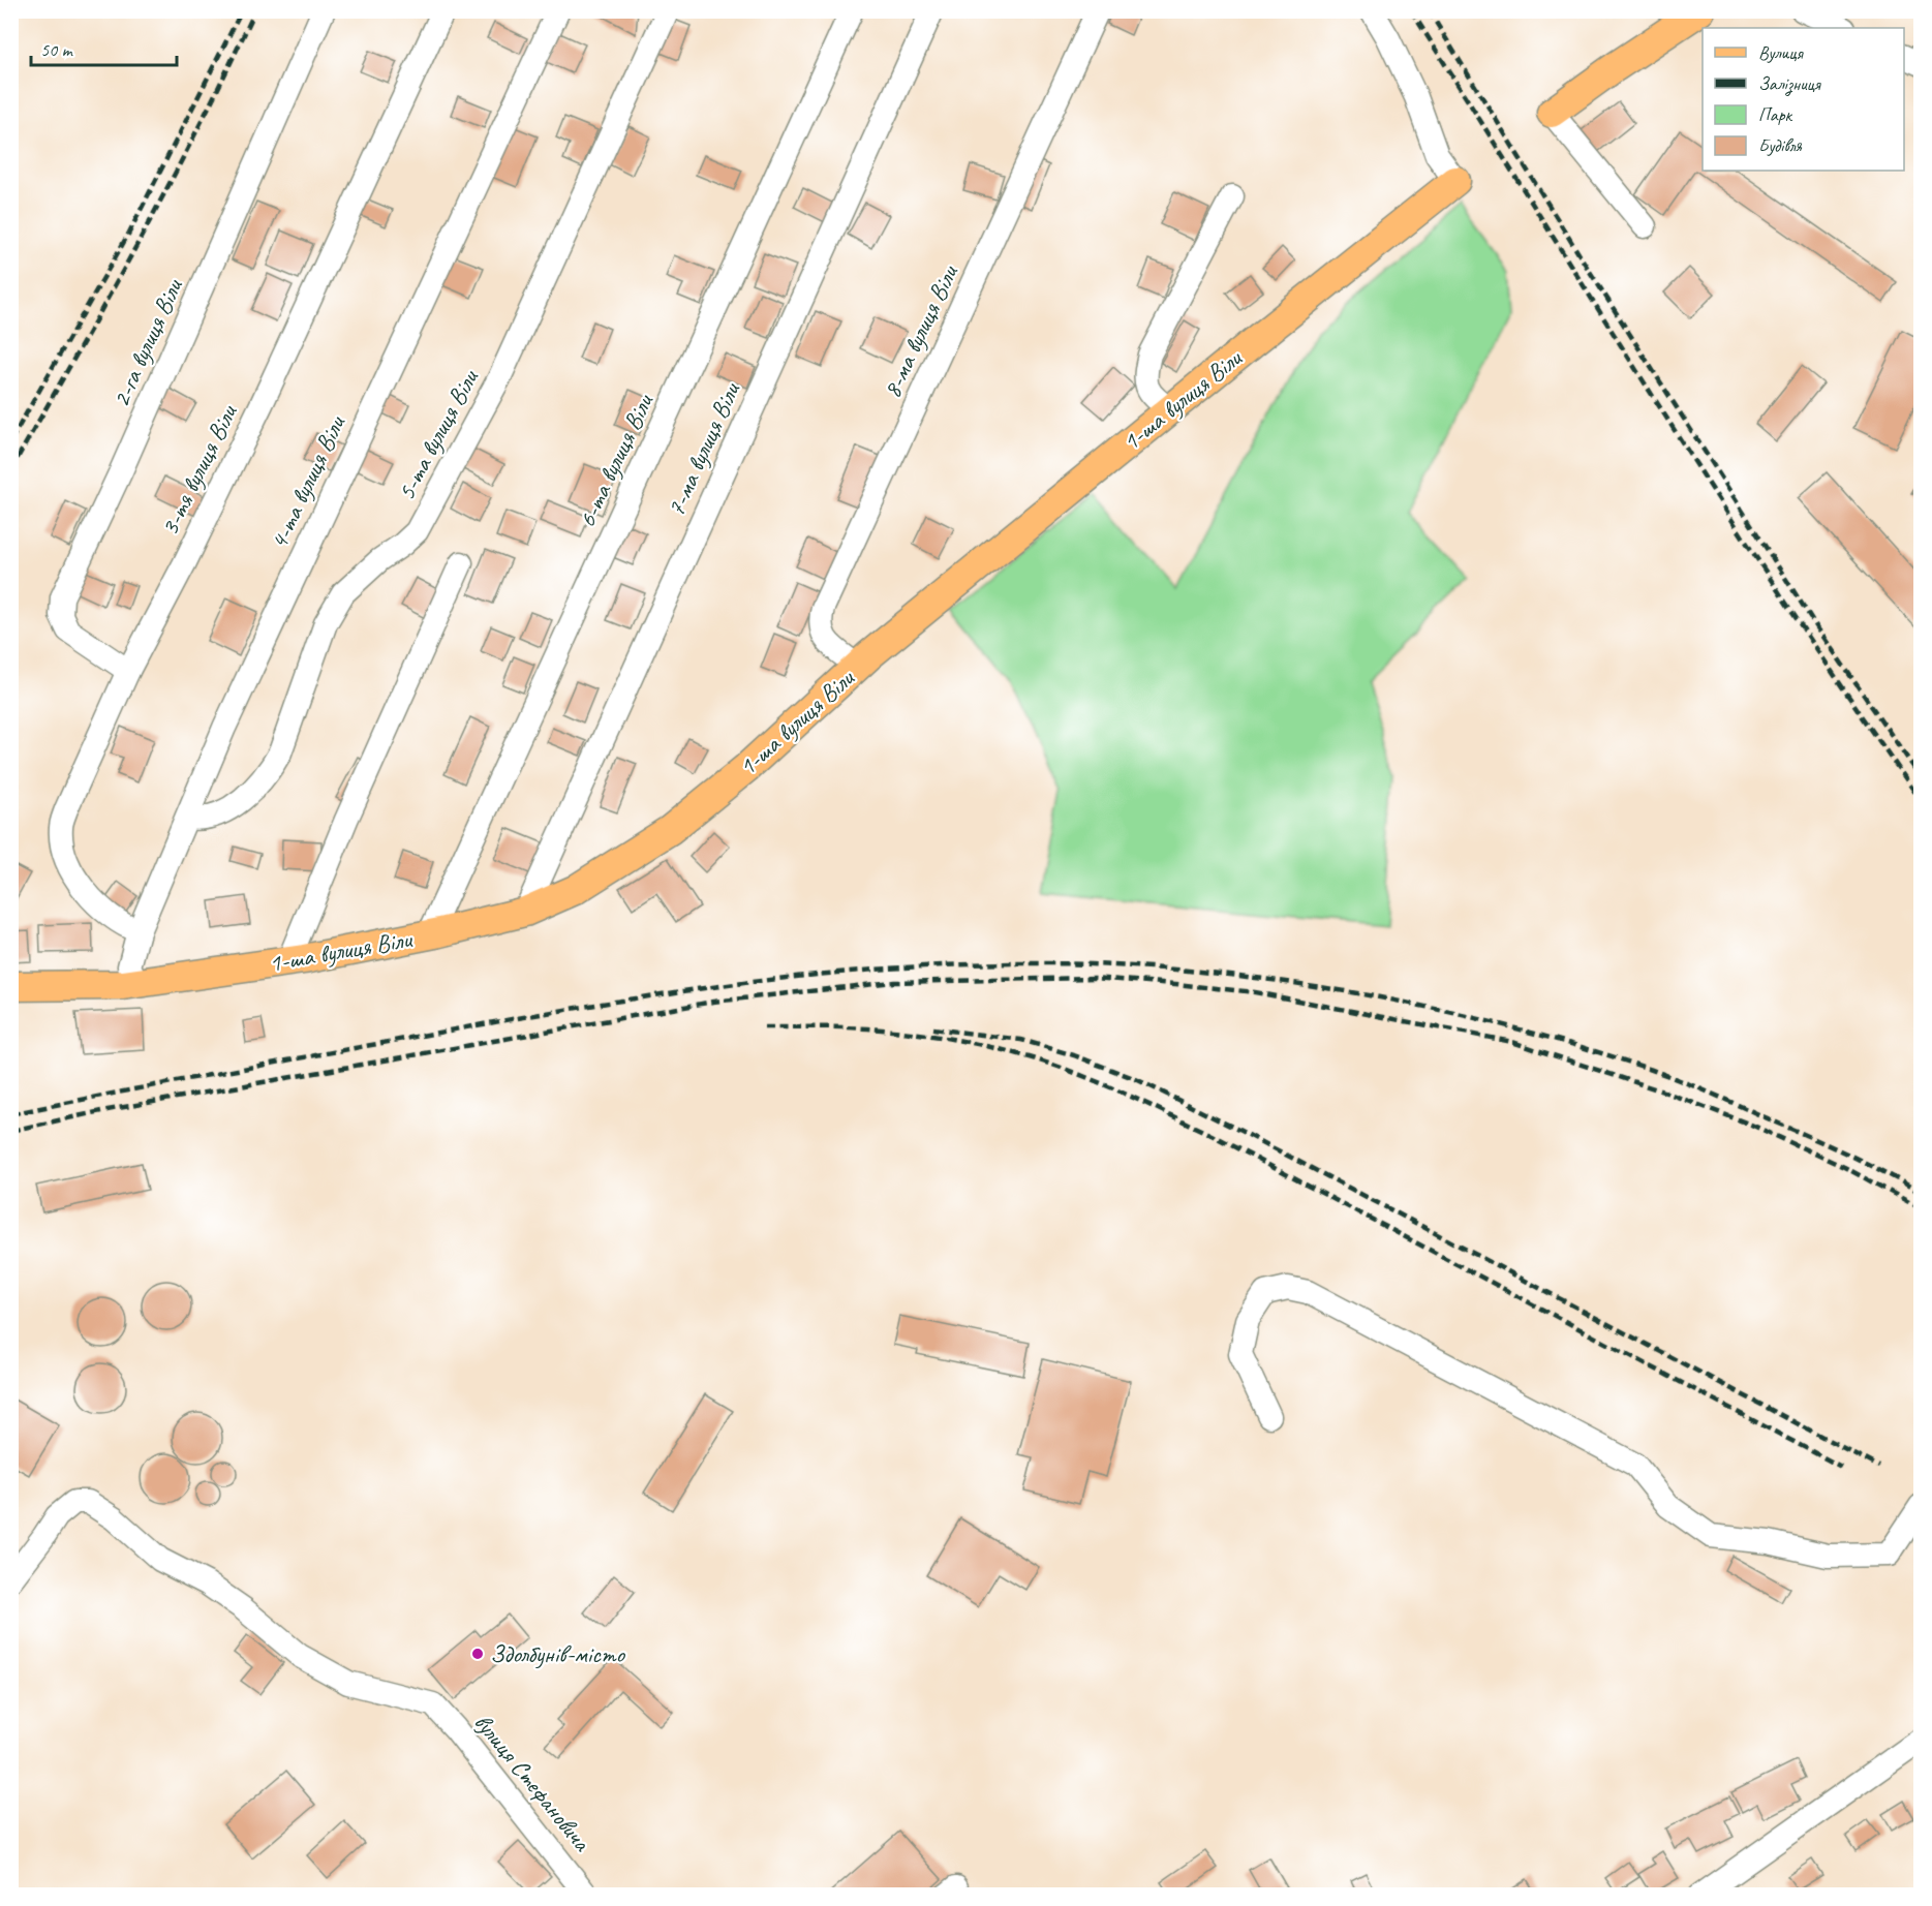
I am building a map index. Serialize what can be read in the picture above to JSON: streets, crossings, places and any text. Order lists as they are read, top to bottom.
{
  "streets": {
    "main road": ["1-ша вулиця Віли"],
    "street": [
      "8-ма вулиця Віли",
      "2-га вулиця Віли",
      "5-та вулиця Віли",
      "7-ма вулиця Віли",
      "6-та вулиця Віли",
      "3-тя вулиця Віли",
      "4-та вулиця Віли",
      "вулиця Стефановича"
    ]
  },
  "crossings": [
    ["8-ма вулиця Віли", "1-ша вулиця Віли"],
    ["2-га вулиця Віли", "3-тя вулиця Віли"],
    ["1-ша вулиця Віли", "7-ма вулиця Віли"],
    ["1-ша вулиця Віли", "6-та вулиця Віли"],
    ["1-ша вулиця Віли", "4-та вулиця Віли"],
    ["5-та вулиця Віли", "4-та вулиця Віли"],
    ["3-тя вулиця Віли", "4-та вулиця Віли"]
  ],
  "places": ["Здолбунів-місто"],
  "legend": [
    "Вулиця",
    "Залізниця",
    "Парк",
    "Будівля"
  ],
  "scale_bar": "50 m"
}
